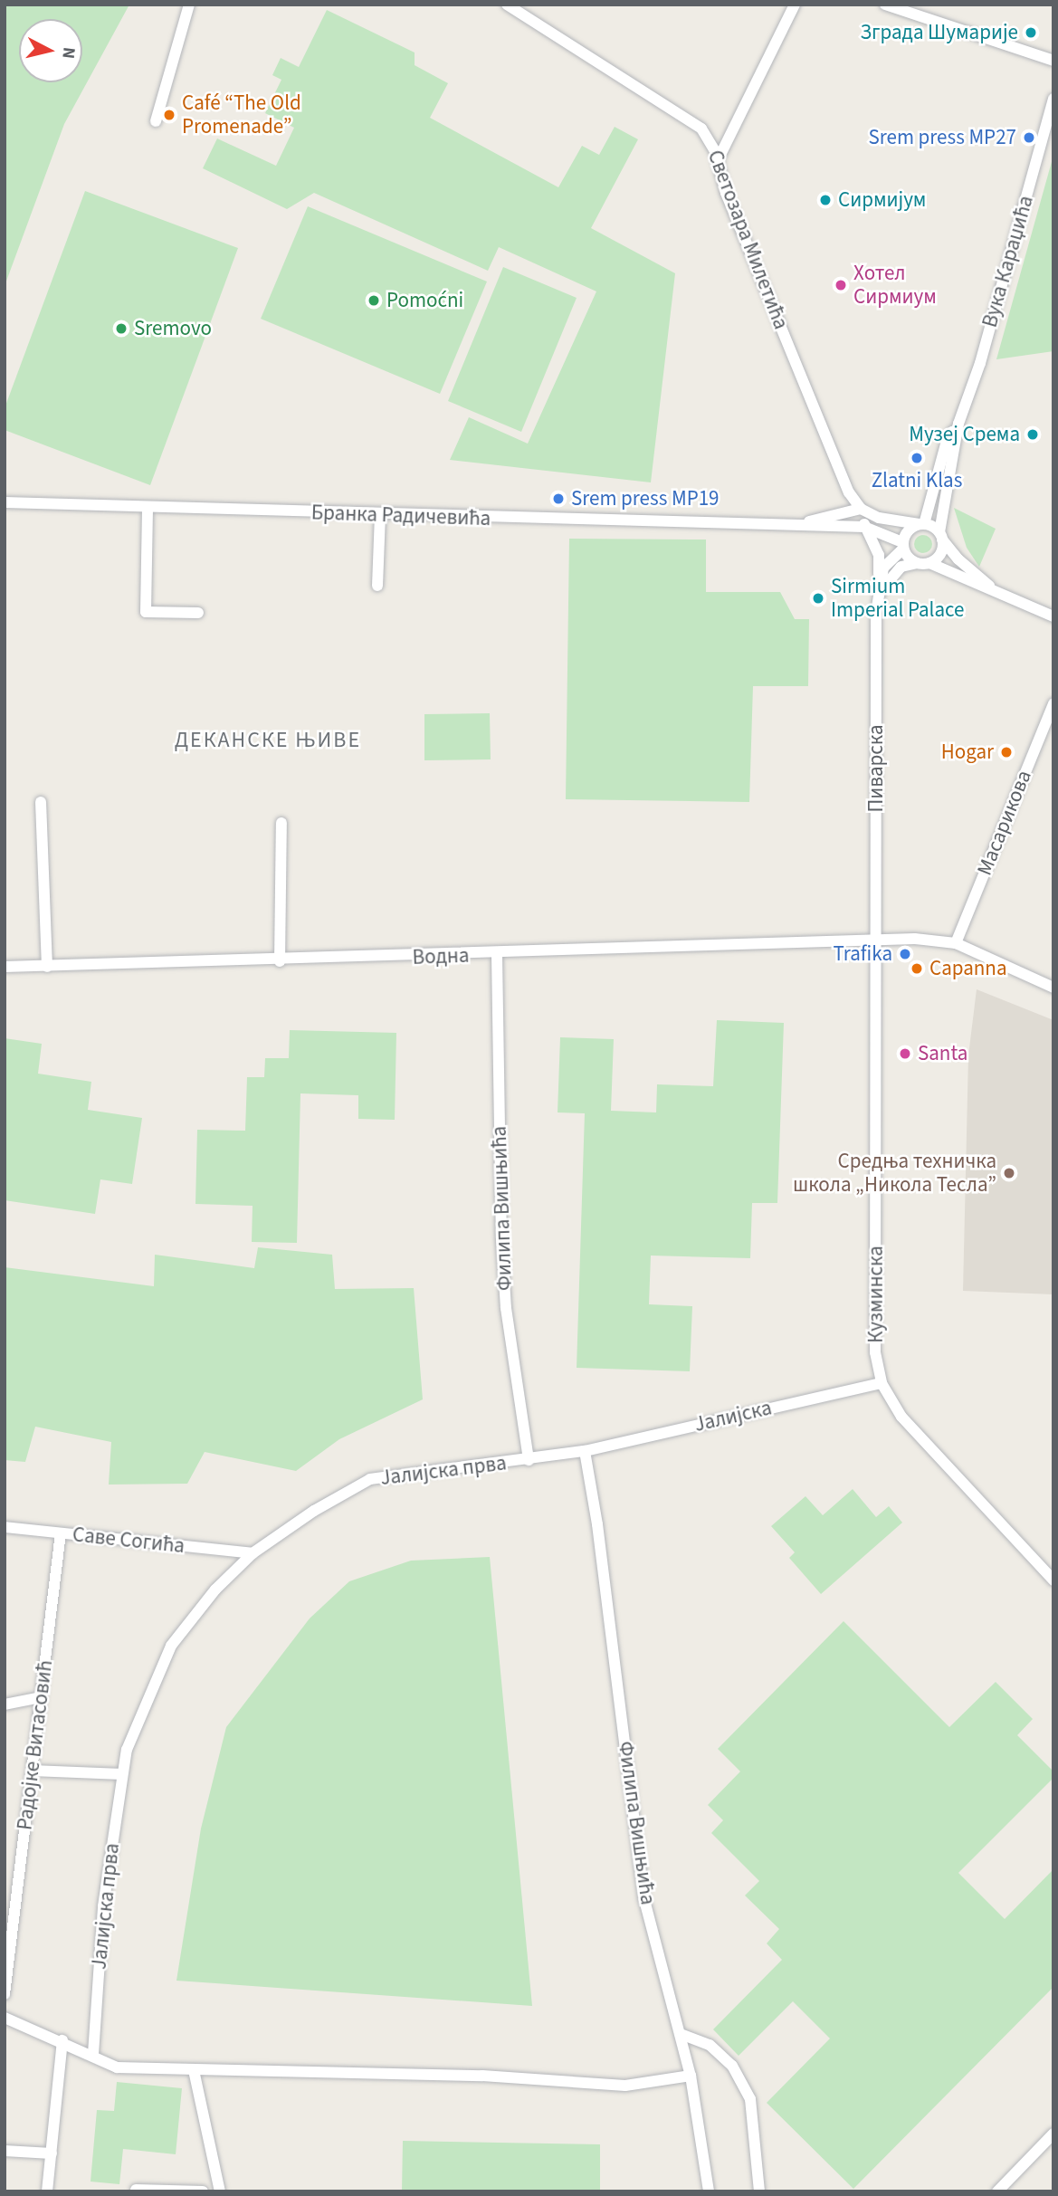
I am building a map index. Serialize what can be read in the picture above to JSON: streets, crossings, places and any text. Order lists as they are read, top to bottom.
{
  "streets": {
    "street": [
      "Светозара Милетића",
      "Вука Караџића",
      "Бранка Радичевића",
      "Пиварска",
      "Масарикова",
      "Водна",
      "Филипа Вишњића",
      "Кузминска",
      "Јалијска",
      "Јалијска прва",
      "Саве Согића",
      "Радојке Витасовић"
    ]
  },
  "crossings": [
    ["Светозара Милетића", "Бранка Радичевића"],
    ["Светозара Милетића", "Пиварска"],
    ["Вука Караџића", "Бранка Радичевића"],
    ["Вука Караџића", "Пиварска"],
    ["Бранка Радичевића", "Пиварска"],
    ["Пиварска", "Водна"],
    ["Пиварска", "Кузминска"],
    ["Масарикова", "Водна"],
    ["Водна", "Филипа Вишњића"],
    ["Водна", "Кузминска"],
    ["Филипа Вишњића", "Јалијска"],
    ["Филипа Вишњића", "Јалијска прва"],
    ["Кузминска", "Јалијска"],
    ["Јалијска", "Јалијска прва"],
    ["Јалијска прва", "Саве Согића"],
    ["Саве Согића", "Радојке Витасовић"]
  ],
  "districts": ["ДЕКАНСКЕ ЊИВЕ"],
  "places": [
    "Зграда Шумарије",
    "Café “The Old Promenade”",
    "Srem press MP27",
    "Сирмијум",
    "Хотел Сирмиум",
    "Pomoćni",
    "Sremovo",
    "Музеј Срема",
    "Zlatni Klas",
    "Srem press MP19",
    "Sirmium Imperial Palace",
    "Hogar",
    "Trafika",
    "Capanna",
    "Santa",
    "Средња техничка школа „Никола Тесла”"
  ],
  "north": "right"
}
